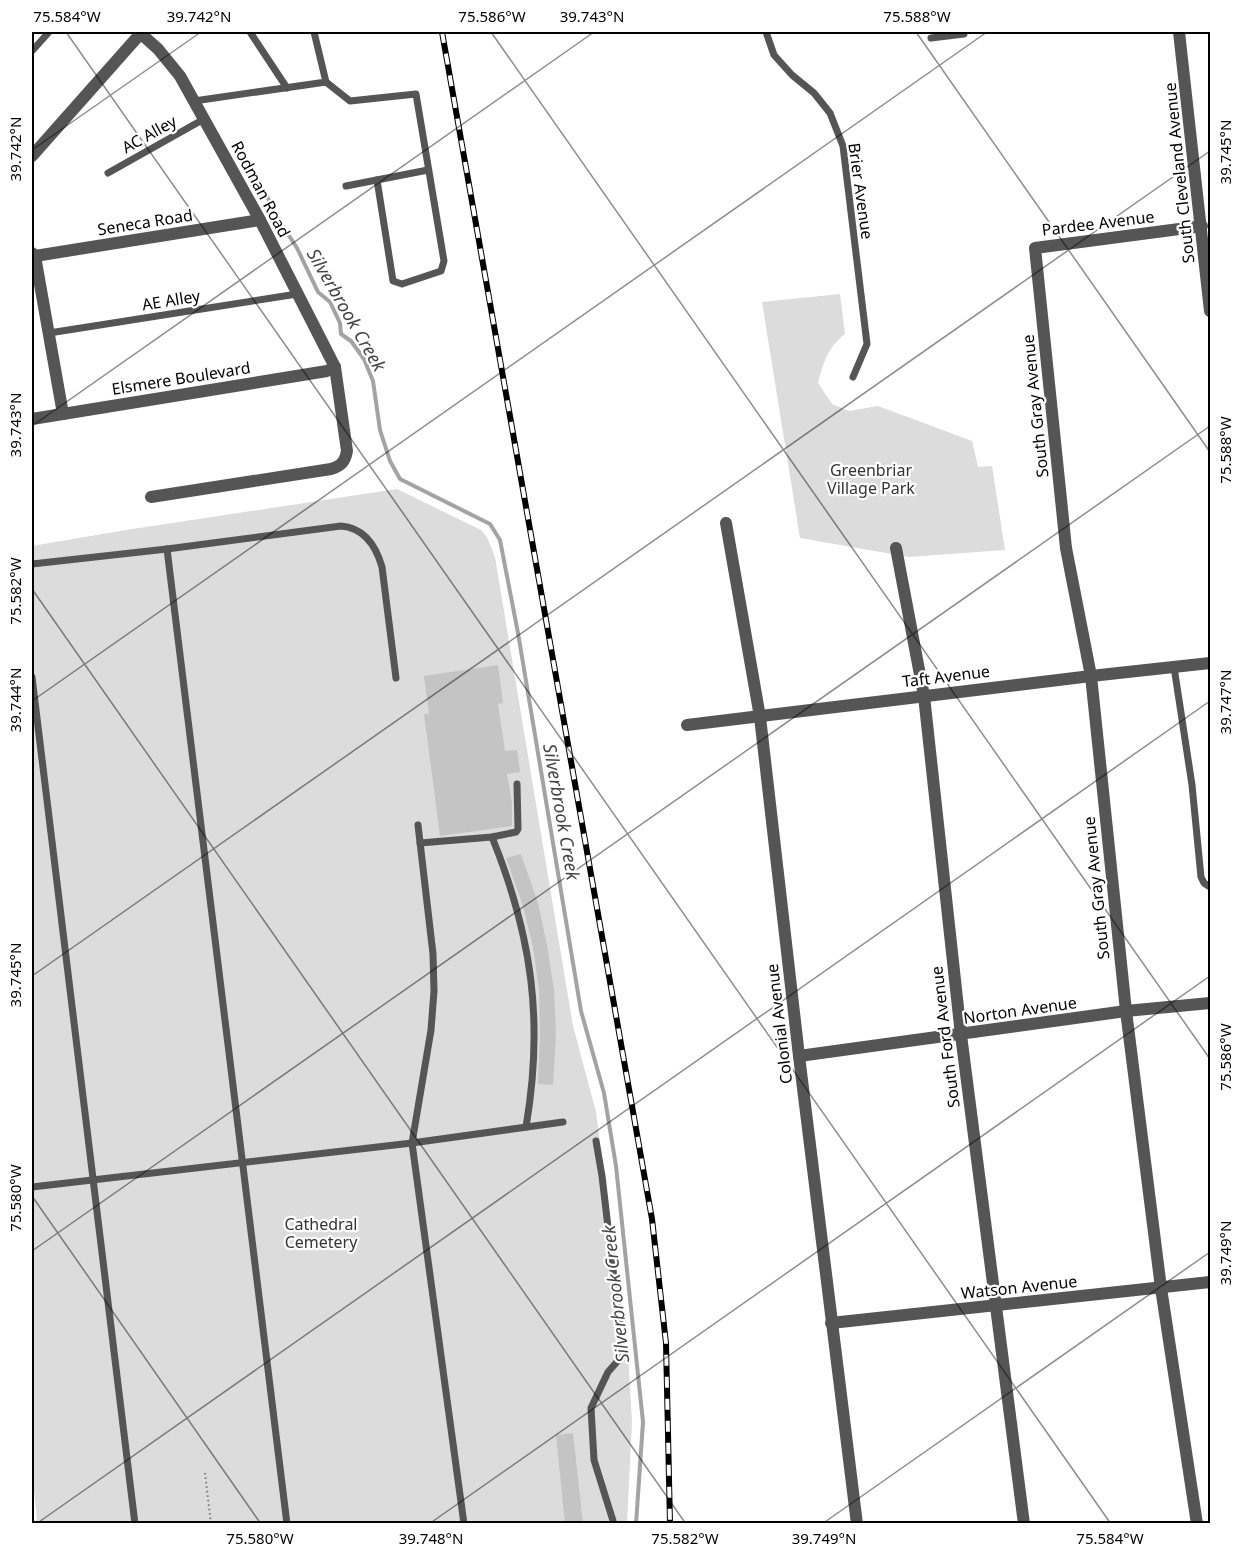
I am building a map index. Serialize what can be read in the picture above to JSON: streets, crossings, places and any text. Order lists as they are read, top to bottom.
{
  "streets": {
    "street": [
      "South Cleveland Avenue",
      "Rodman Road",
      "Seneca Road",
      "Pardee Avenue",
      "Elsmere Boulevard",
      "South Gray Avenue",
      "Taft Avenue",
      "Norton Avenue",
      "Colonial Avenue",
      "South Ford Avenue",
      "Watson Avenue"
    ],
    "lane": ["AC Alley", "Brier Avenue", "AE Alley"]
  },
  "crossings": [
    ["AC Alley", "Rodman Road"],
    ["South Cleveland Avenue", "Pardee Avenue"],
    ["Rodman Road", "Seneca Road"],
    ["Rodman Road", "AE Alley"],
    ["Rodman Road", "Elsmere Boulevard"],
    ["Seneca Road", "AE Alley"],
    ["Seneca Road", "Elsmere Boulevard"],
    ["Pardee Avenue", "South Gray Avenue"],
    ["South Gray Avenue", "Taft Avenue"],
    ["South Gray Avenue", "Norton Avenue"],
    ["South Gray Avenue", "Watson Avenue"],
    ["Taft Avenue", "Colonial Avenue"],
    ["Taft Avenue", "South Ford Avenue"],
    ["Norton Avenue", "Colonial Avenue"],
    ["Norton Avenue", "South Ford Avenue"],
    ["Colonial Avenue", "Watson Avenue"],
    ["South Ford Avenue", "Watson Avenue"]
  ],
  "water": ["Silverbrook Creek"],
  "parks": ["Greenbriar Village Park", "Cathedral Cemetery"],
  "coordinates": [
    "75.584°W",
    "39.742°N",
    "75.586°W",
    "39.743°N",
    "75.588°W",
    "39.745°N",
    "75.582°W",
    "39.744°N",
    "39.747°N",
    "75.580°W",
    "39.749°N",
    "39.748°N"
  ]
}
